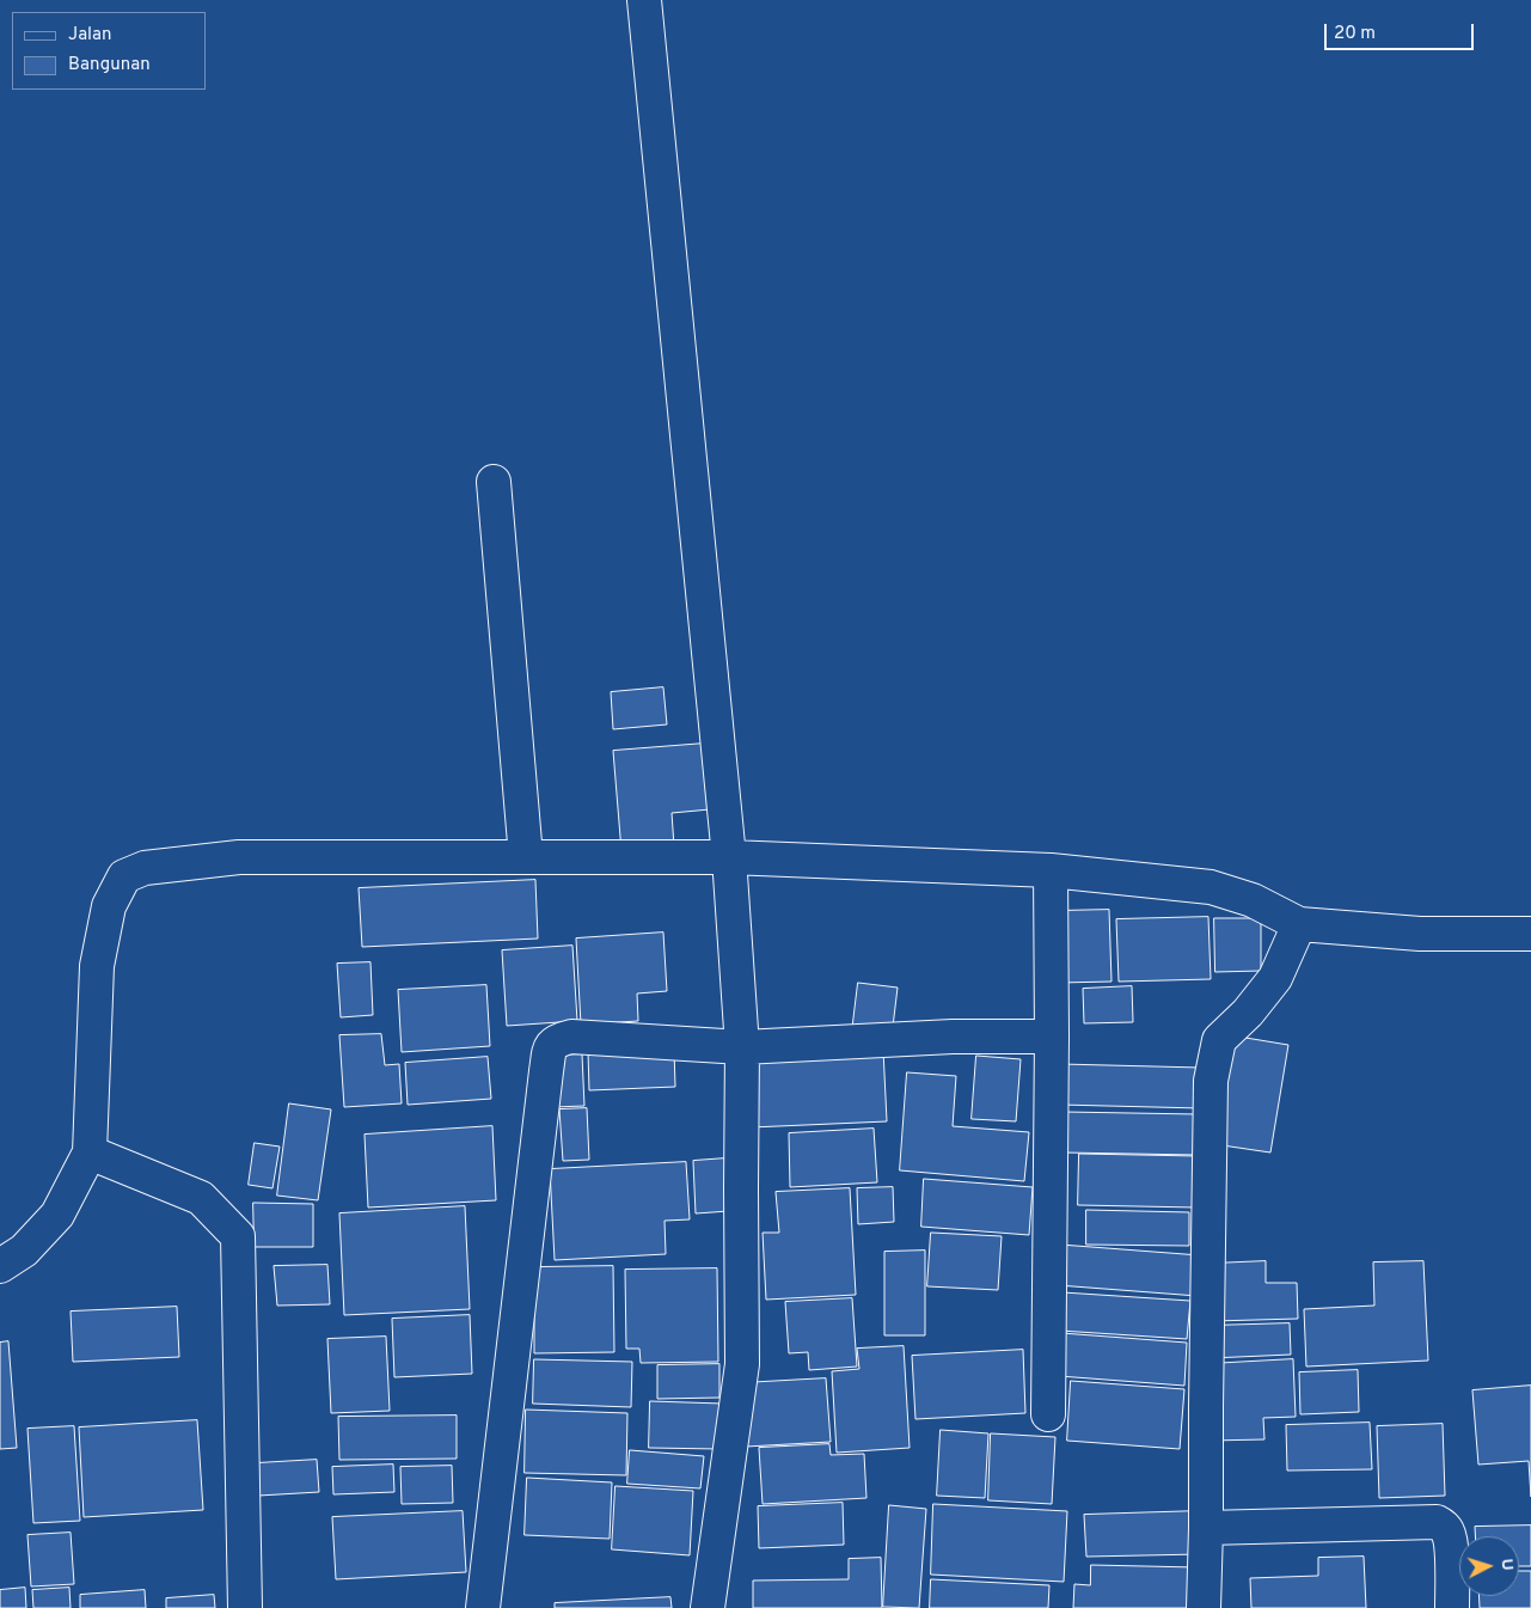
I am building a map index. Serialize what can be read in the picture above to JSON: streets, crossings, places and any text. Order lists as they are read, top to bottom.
{
  "legend": ["Jalan", "Bangunan"],
  "scale_bar": "20 m",
  "north": "right"
}
